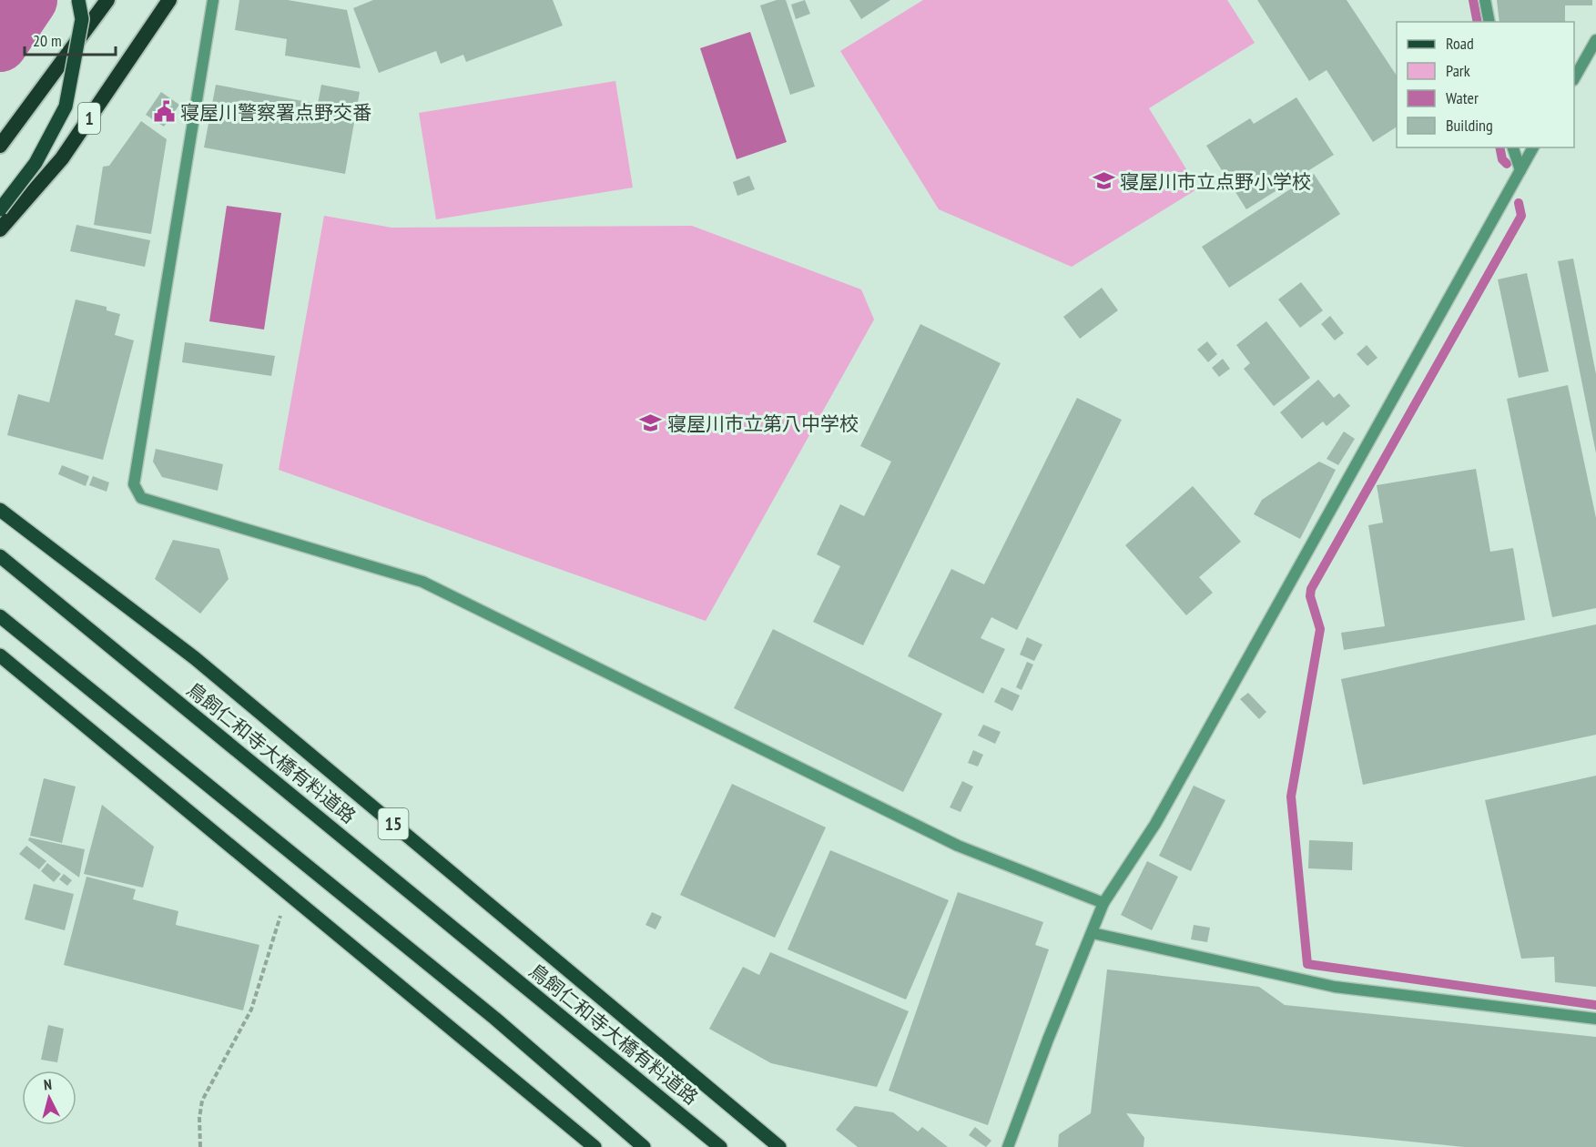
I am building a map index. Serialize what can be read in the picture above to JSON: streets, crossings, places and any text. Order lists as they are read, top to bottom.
{
  "streets": {
    "highway": ["1"],
    "main road": ["鳥飼仁和寺大橋有料道路", "15"]
  },
  "places": {
    "public building": ["寝屋川警察署点野交番"],
    "school or university": ["寝屋川市立点野小学校", "寝屋川市立第八中学校"]
  },
  "legend": [
    "Road",
    "Park",
    "Water",
    "Building"
  ],
  "scale_bar": "20 m",
  "north": "top"
}
